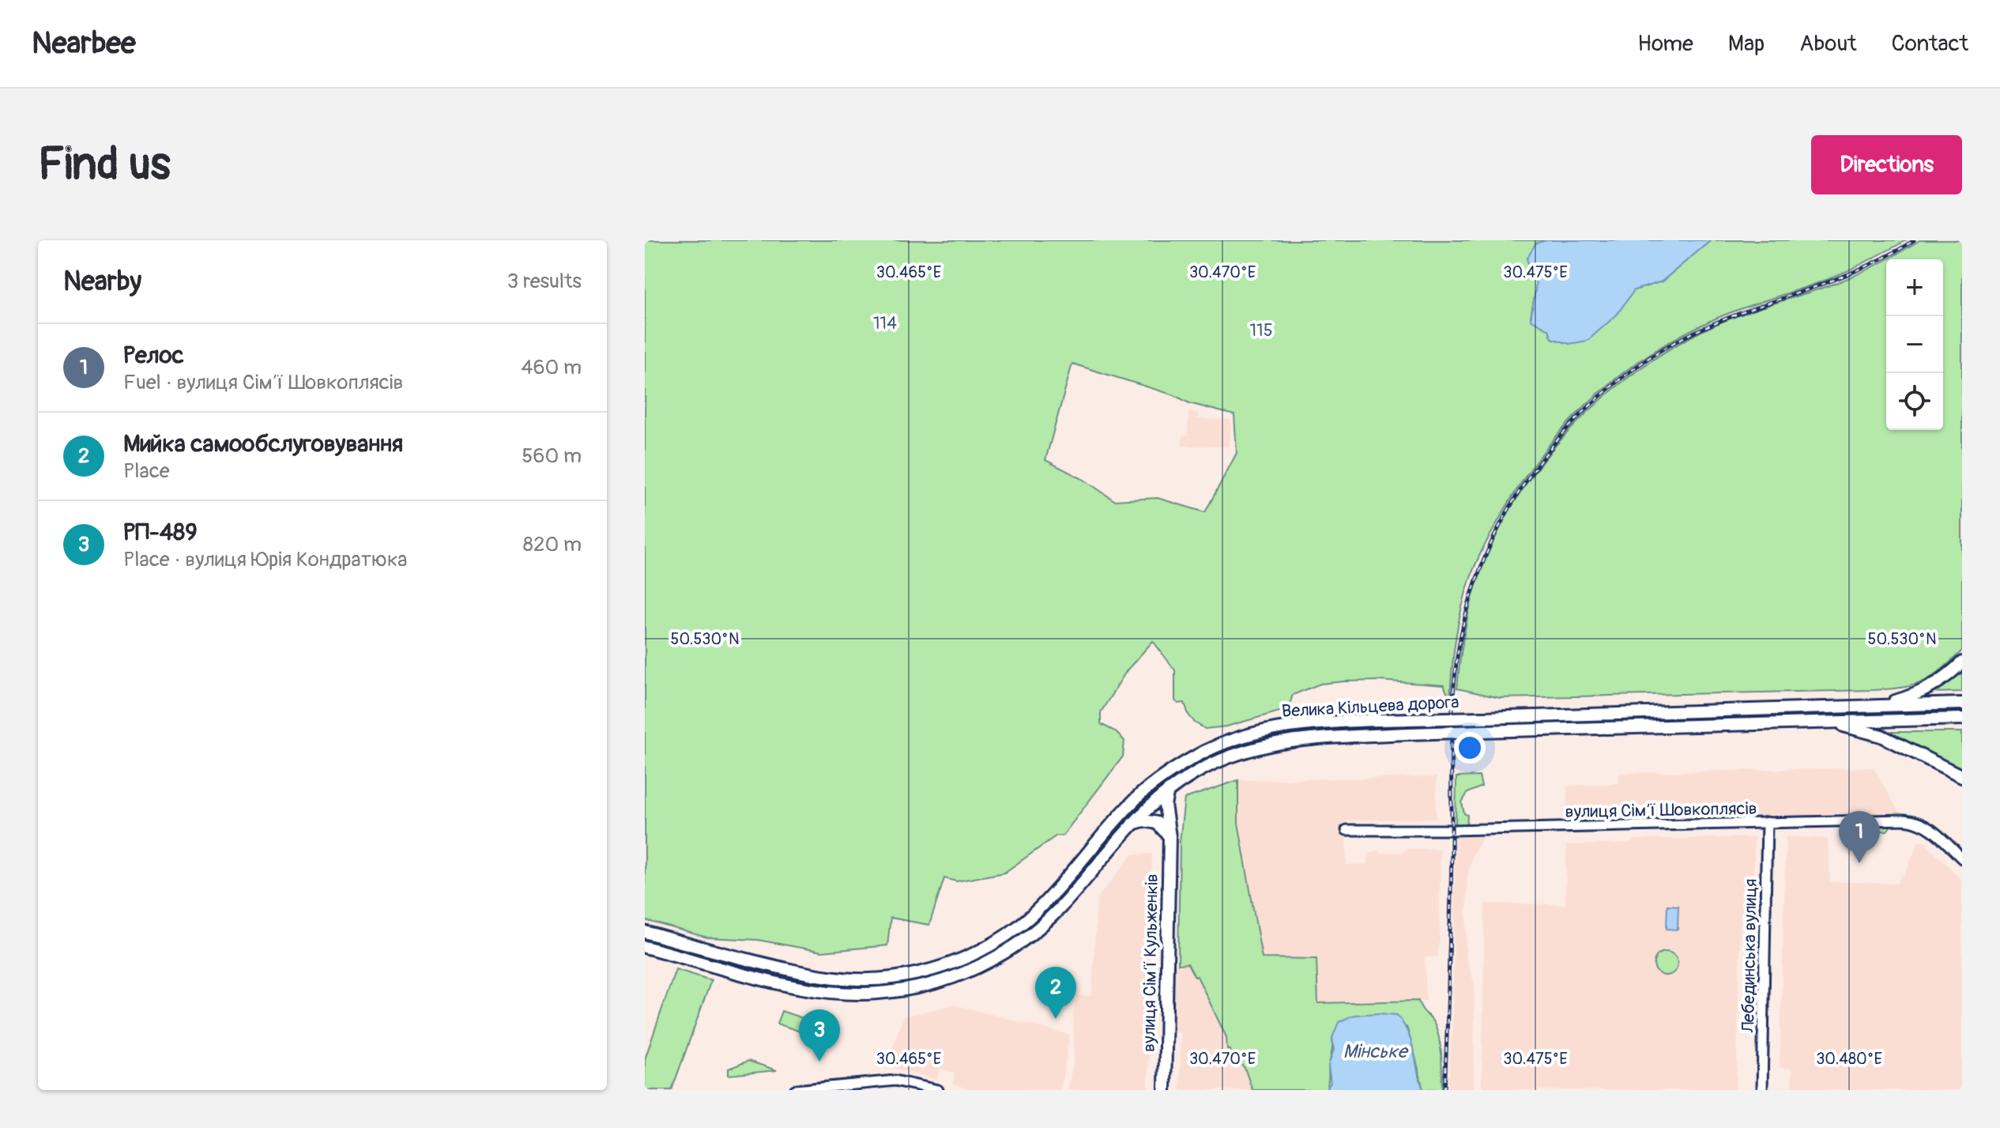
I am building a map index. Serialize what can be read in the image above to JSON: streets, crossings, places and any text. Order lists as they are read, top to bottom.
{
  "streets": {
    "main road": ["Велика Кільцева дорога", "вулиця Сімʼї Кульженків"],
    "street": ["вулиця Сімʼї Шовкоплясів", "Лебединська вулиця"]
  },
  "crossings": [
    ["Велика Кільцева дорога", "вулиця Сімʼї Кульженків"],
    ["вулиця Сімʼї Шовкоплясів", "Лебединська вулиця"]
  ],
  "water": ["Мінське"],
  "parks": ["114", "115"],
  "page": {
    "header": "Nearbee",
    "nav": [
      "Home",
      "Map",
      "About",
      "Contact"
    ],
    "buttons": "Directions",
    "title": "Find us",
    "heading": ["Nearby", "3 results"],
    "map_buttons": ["+", "−"],
    "list": [
      {
        "mark": "1",
        "name": "Релос",
        "note": "Fuel · вулиця Сімʼї Шовкоплясів",
        "value": "460 m"
      },
      {
        "mark": "2",
        "name": "Мийка самообслуговування",
        "note": "Place",
        "value": "560 m"
      },
      {
        "mark": "3",
        "name": "РП-489",
        "note": "Place · вулиця Юрія Кондратюка",
        "value": "820 m"
      }
    ],
    "pins": ["1", "2", "3"]
  },
  "coordinates": [
    "30.465°E",
    "30.470°E",
    "30.475°E",
    "50.530°N",
    "30.480°E"
  ]
}
